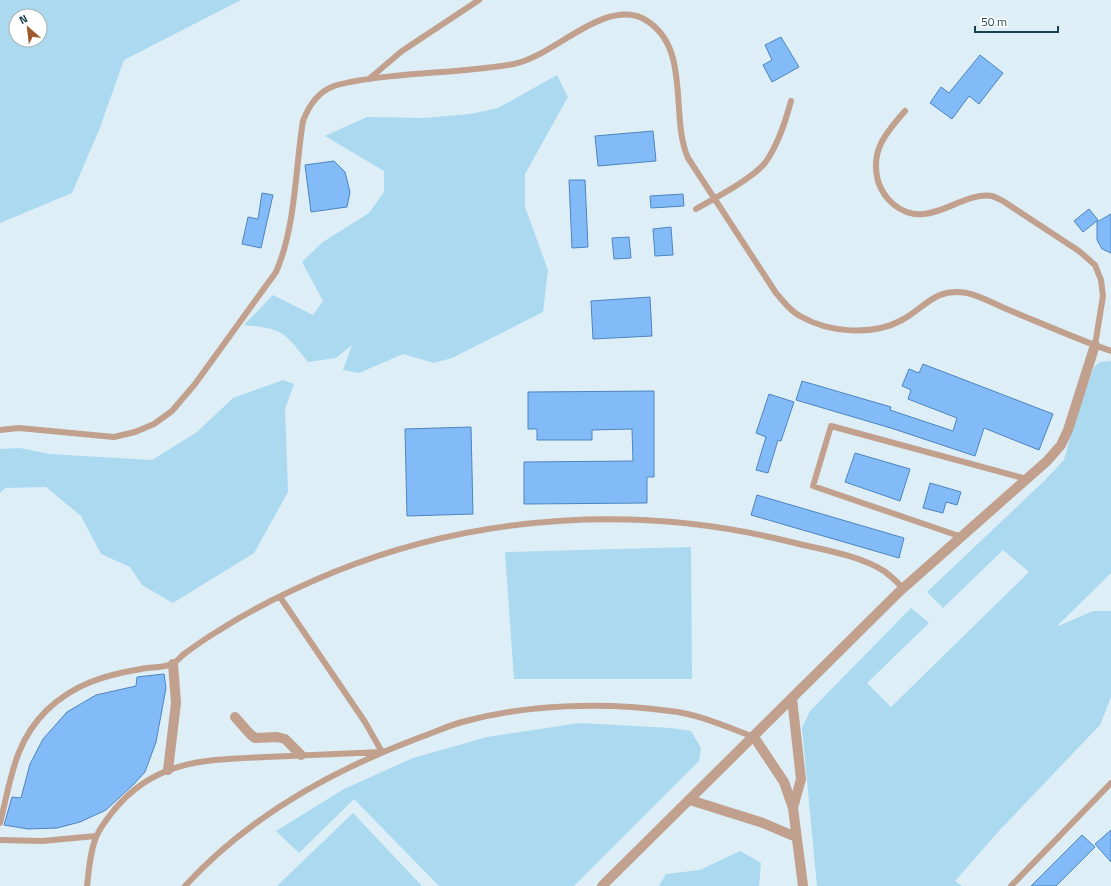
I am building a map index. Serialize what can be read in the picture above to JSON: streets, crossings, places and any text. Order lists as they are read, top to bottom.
{
  "scale_bar": "50 m",
  "north": "top left"
}
